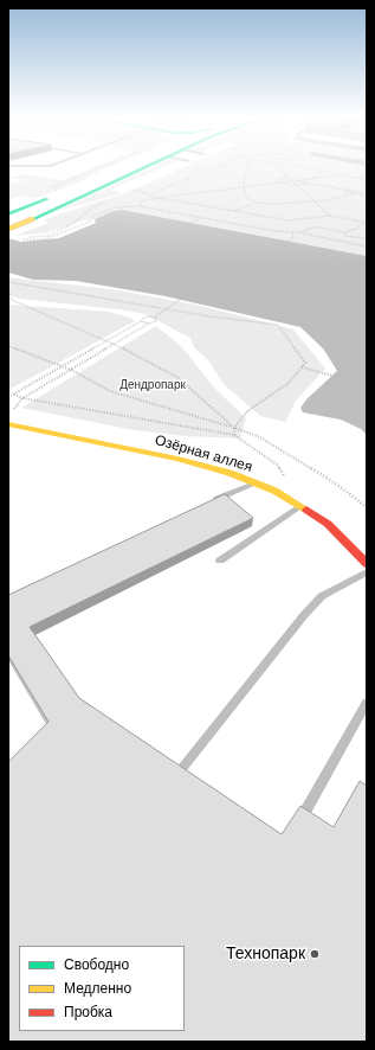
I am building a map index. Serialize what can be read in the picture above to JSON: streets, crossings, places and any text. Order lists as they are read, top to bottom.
{
  "streets": {
    "main road": ["Озёрная аллея"]
  },
  "parks": ["Дендропарк"],
  "places": ["Технопарк"],
  "legend": ["Свободно", "Медленно", "Пробка"]
}
